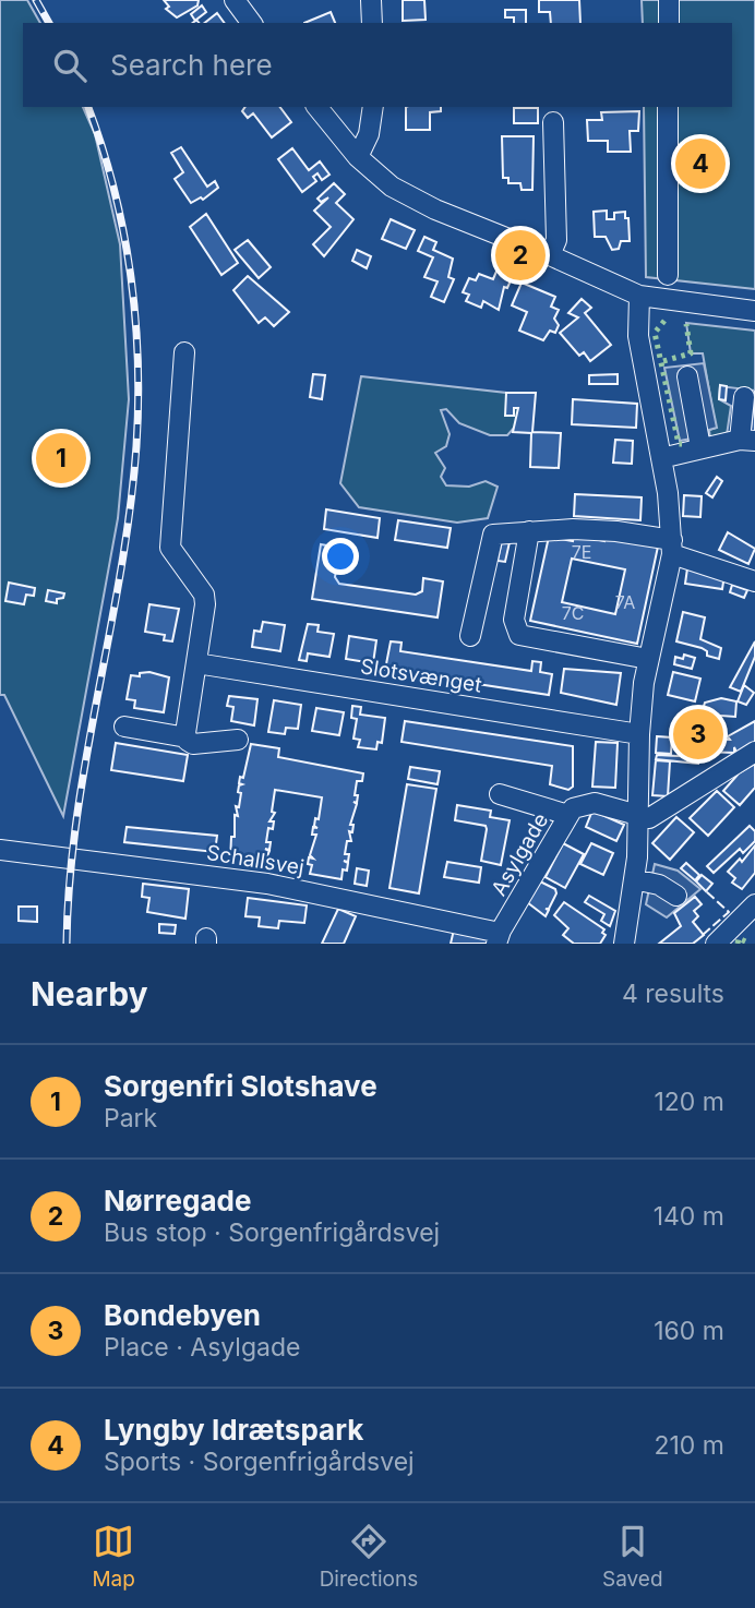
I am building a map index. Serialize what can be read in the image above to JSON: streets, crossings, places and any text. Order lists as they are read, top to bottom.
{
  "streets": {
    "street": ["Slotsvænget", "Asylgade", "Schallsvej"]
  },
  "crossings": [
    ["Asylgade", "Schallsvej"]
  ],
  "house_numbers": ["7E", "7A", "7C"],
  "page": {
    "search": "Search here",
    "pins": [
      "4",
      "2",
      "1",
      "3"
    ],
    "heading": ["Nearby", "4 results"],
    "list": [
      {
        "mark": "1",
        "name": "Sorgenfri Slotshave",
        "note": "Park",
        "value": "120 m"
      },
      {
        "mark": "2",
        "name": "Nørregade",
        "note": "Bus stop · Sorgenfrigårdsvej",
        "value": "140 m"
      },
      {
        "mark": "3",
        "name": "Bondebyen",
        "note": "Place · Asylgade",
        "value": "160 m"
      },
      {
        "mark": "4",
        "name": "Lyngby Idrætspark",
        "note": "Sports · Sorgenfrigårdsvej",
        "value": "210 m"
      }
    ],
    "nav": ["Map", "Directions", "Saved"]
  }
}
